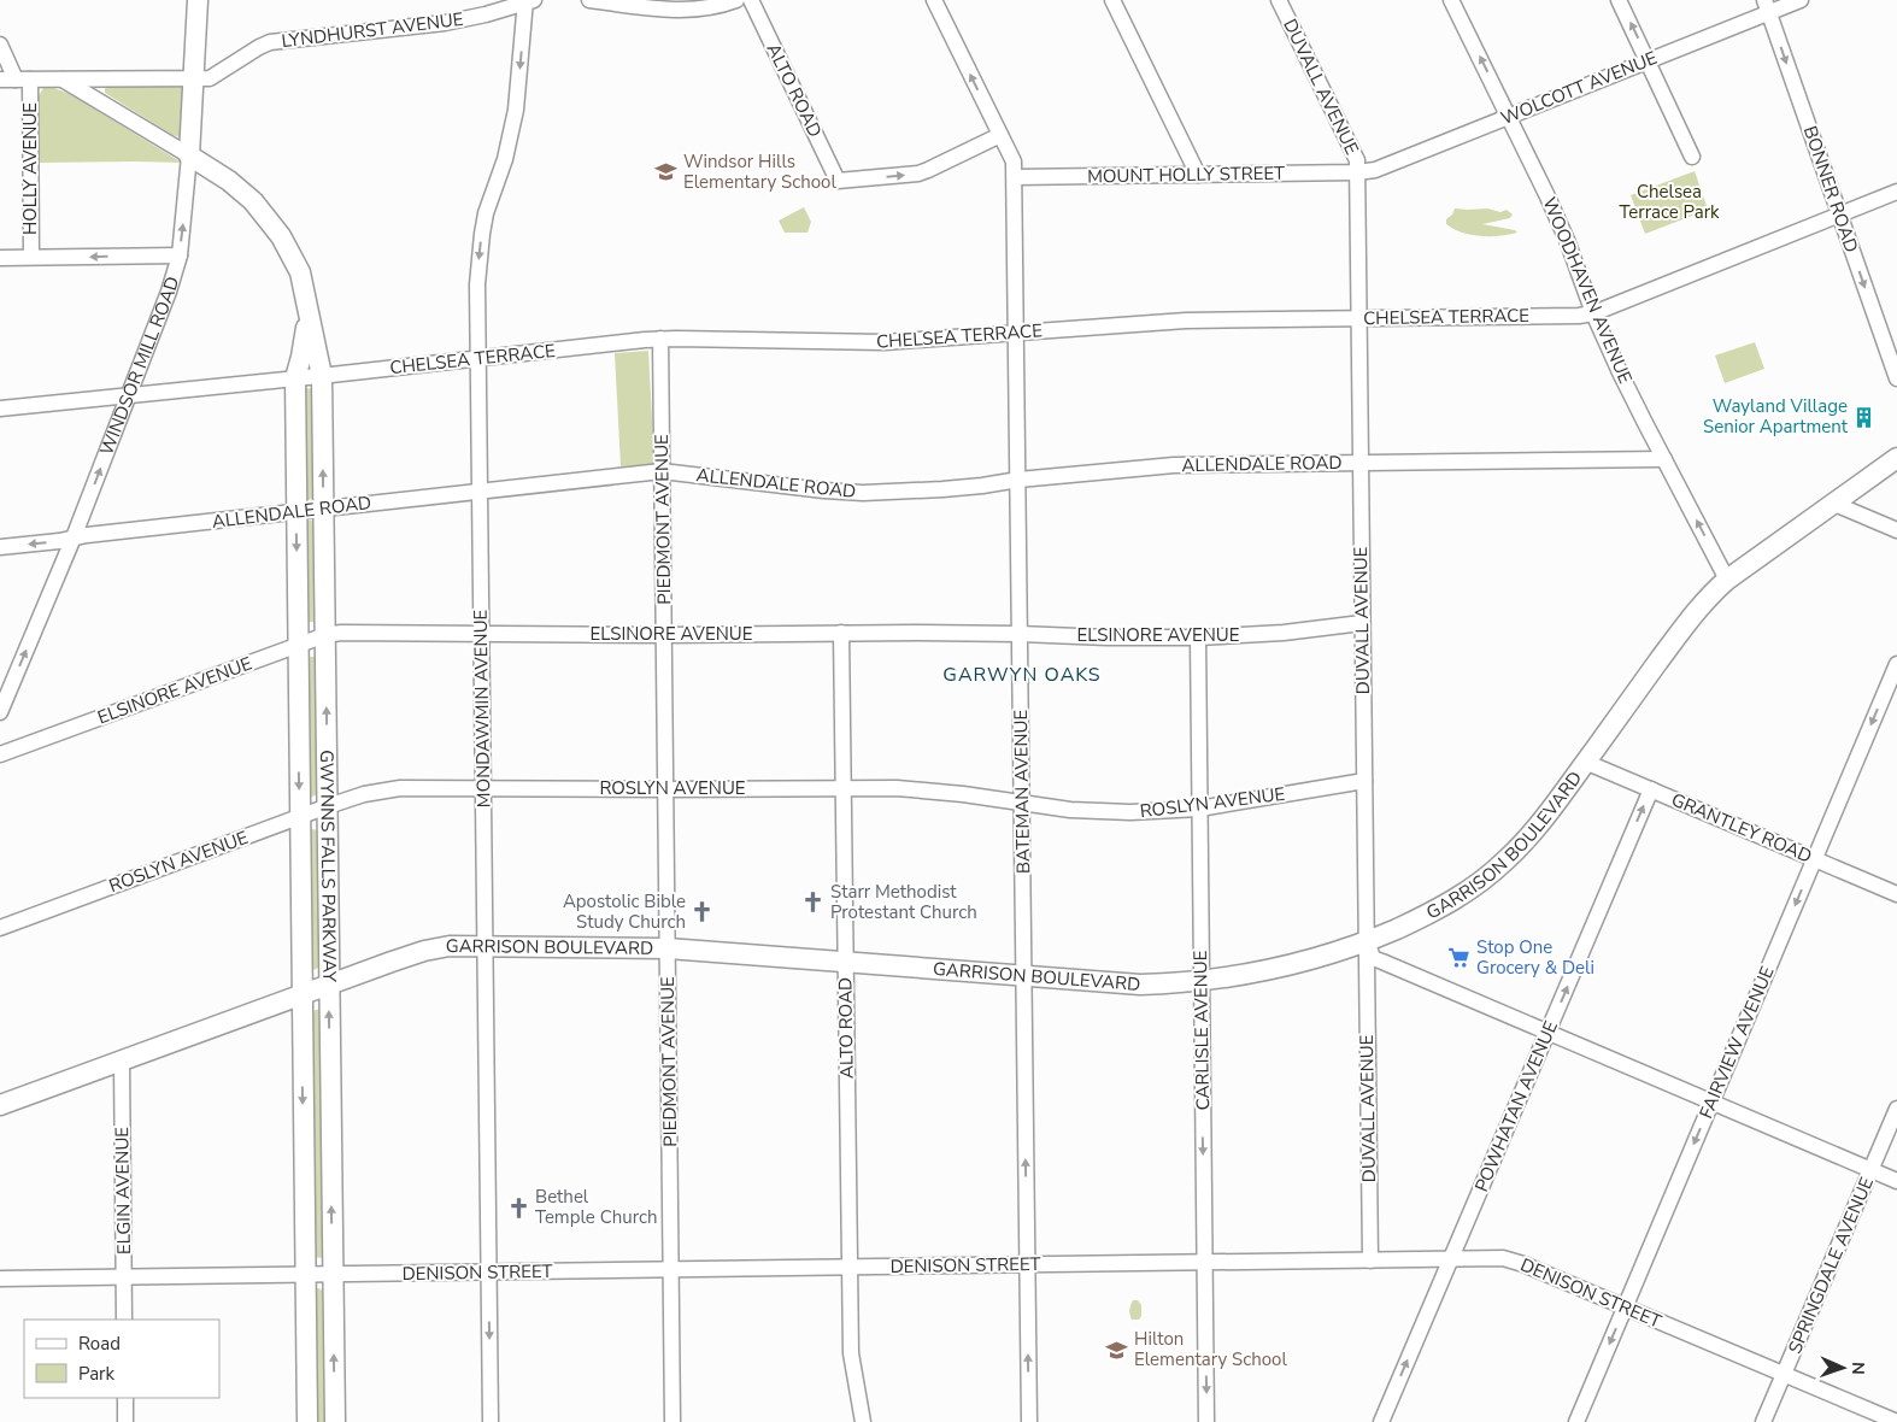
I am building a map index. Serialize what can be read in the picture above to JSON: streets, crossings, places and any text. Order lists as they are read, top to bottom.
{
  "streets": {
    "main road": ["WINDSOR MILL ROAD", "GARRISON BOULEVARD", "GWYNNS FALLS PARKWAY"],
    "street": [
      "LYNDHURST AVENUE",
      "DUVALL AVENUE",
      "WOLCOTT AVENUE",
      "ALTO ROAD",
      "HOLLY AVENUE",
      "MOUNT HOLLY STREET",
      "BONNER ROAD",
      "WOODHAVEN AVENUE",
      "CHELSEA TERRACE",
      "ALLENDALE ROAD",
      "PIEDMONT AVENUE",
      "ELSINORE AVENUE",
      "MONDAWMIN AVENUE",
      "ROSLYN AVENUE",
      "BATEMAN AVENUE",
      "GRANTLEY ROAD",
      "CARLISLE AVENUE",
      "FAIRVIEW AVENUE",
      "POWHATAN AVENUE",
      "ELGIN AVENUE",
      "DENISON STREET",
      "SPRINGDALE AVENUE"
    ]
  },
  "crossings": [
    ["LYNDHURST AVENUE", "HOLLY AVENUE"],
    ["LYNDHURST AVENUE", "WINDSOR MILL ROAD"],
    ["LYNDHURST AVENUE", "MONDAWMIN AVENUE"],
    ["LYNDHURST AVENUE", "GWYNNS FALLS PARKWAY"],
    ["DUVALL AVENUE", "WOLCOTT AVENUE"],
    ["DUVALL AVENUE", "MOUNT HOLLY STREET"],
    ["DUVALL AVENUE", "CHELSEA TERRACE"],
    ["DUVALL AVENUE", "ALLENDALE ROAD"],
    ["DUVALL AVENUE", "ELSINORE AVENUE"],
    ["DUVALL AVENUE", "ROSLYN AVENUE"],
    ["DUVALL AVENUE", "GARRISON BOULEVARD"],
    ["DUVALL AVENUE", "DENISON STREET"],
    ["WOLCOTT AVENUE", "MOUNT HOLLY STREET"],
    ["WOLCOTT AVENUE", "BONNER ROAD"],
    ["WOLCOTT AVENUE", "WOODHAVEN AVENUE"],
    ["ALTO ROAD", "ELSINORE AVENUE"],
    ["ALTO ROAD", "ROSLYN AVENUE"],
    ["ALTO ROAD", "BATEMAN AVENUE"],
    ["ALTO ROAD", "GARRISON BOULEVARD"],
    ["ALTO ROAD", "DENISON STREET"],
    ["MOUNT HOLLY STREET", "BATEMAN AVENUE"],
    ["BONNER ROAD", "CHELSEA TERRACE"],
    ["WOODHAVEN AVENUE", "CHELSEA TERRACE"],
    ["WOODHAVEN AVENUE", "ALLENDALE ROAD"],
    ["WOODHAVEN AVENUE", "GARRISON BOULEVARD"],
    ["CHELSEA TERRACE", "WINDSOR MILL ROAD"],
    ["CHELSEA TERRACE", "PIEDMONT AVENUE"],
    ["CHELSEA TERRACE", "MONDAWMIN AVENUE"],
    ["CHELSEA TERRACE", "BATEMAN AVENUE"],
    ["CHELSEA TERRACE", "GWYNNS FALLS PARKWAY"],
    ["WINDSOR MILL ROAD", "ALLENDALE ROAD"],
    ["WINDSOR MILL ROAD", "GWYNNS FALLS PARKWAY"],
    ["ALLENDALE ROAD", "PIEDMONT AVENUE"],
    ["ALLENDALE ROAD", "MONDAWMIN AVENUE"],
    ["ALLENDALE ROAD", "BATEMAN AVENUE"],
    ["ALLENDALE ROAD", "GWYNNS FALLS PARKWAY"],
    ["PIEDMONT AVENUE", "ELSINORE AVENUE"],
    ["PIEDMONT AVENUE", "ROSLYN AVENUE"],
    ["PIEDMONT AVENUE", "GARRISON BOULEVARD"],
    ["PIEDMONT AVENUE", "DENISON STREET"],
    ["ELSINORE AVENUE", "MONDAWMIN AVENUE"],
    ["ELSINORE AVENUE", "BATEMAN AVENUE"],
    ["ELSINORE AVENUE", "GWYNNS FALLS PARKWAY"],
    ["ELSINORE AVENUE", "CARLISLE AVENUE"],
    ["MONDAWMIN AVENUE", "ROSLYN AVENUE"],
    ["MONDAWMIN AVENUE", "GARRISON BOULEVARD"],
    ["MONDAWMIN AVENUE", "DENISON STREET"],
    ["ROSLYN AVENUE", "BATEMAN AVENUE"],
    ["ROSLYN AVENUE", "GWYNNS FALLS PARKWAY"],
    ["ROSLYN AVENUE", "CARLISLE AVENUE"],
    ["BATEMAN AVENUE", "GARRISON BOULEVARD"],
    ["BATEMAN AVENUE", "DENISON STREET"],
    ["GRANTLEY ROAD", "GARRISON BOULEVARD"],
    ["GRANTLEY ROAD", "FAIRVIEW AVENUE"],
    ["GRANTLEY ROAD", "POWHATAN AVENUE"],
    ["GARRISON BOULEVARD", "GWYNNS FALLS PARKWAY"],
    ["GARRISON BOULEVARD", "CARLISLE AVENUE"],
    ["GARRISON BOULEVARD", "ELGIN AVENUE"],
    ["GWYNNS FALLS PARKWAY", "DENISON STREET"],
    ["CARLISLE AVENUE", "DENISON STREET"],
    ["FAIRVIEW AVENUE", "DENISON STREET"],
    ["POWHATAN AVENUE", "DENISON STREET"],
    ["ELGIN AVENUE", "DENISON STREET"],
    ["DENISON STREET", "SPRINGDALE AVENUE"]
  ],
  "one_way": [
    "WOODHAVEN AVENUE",
    "WINDSOR MILL ROAD",
    "MONDAWMIN AVENUE",
    "BATEMAN AVENUE",
    "CARLISLE AVENUE",
    "FAIRVIEW AVENUE",
    "POWHATAN AVENUE"
  ],
  "districts": ["GARWYN OAKS"],
  "parks": ["Chelsea Terrace Park"],
  "places": {
    "school or university": ["Windsor Hills Elementary School", "Hilton Elementary School"],
    "building": ["Wayland Village Senior Apartment"],
    "church": ["Starr Methodist Protestant Church", "Apostolic Bible Study Church", "Bethel Temple Church"],
    "supermarket": ["Stop One Grocery & Deli"]
  },
  "legend": ["Road", "Park"],
  "north": "right"
}
